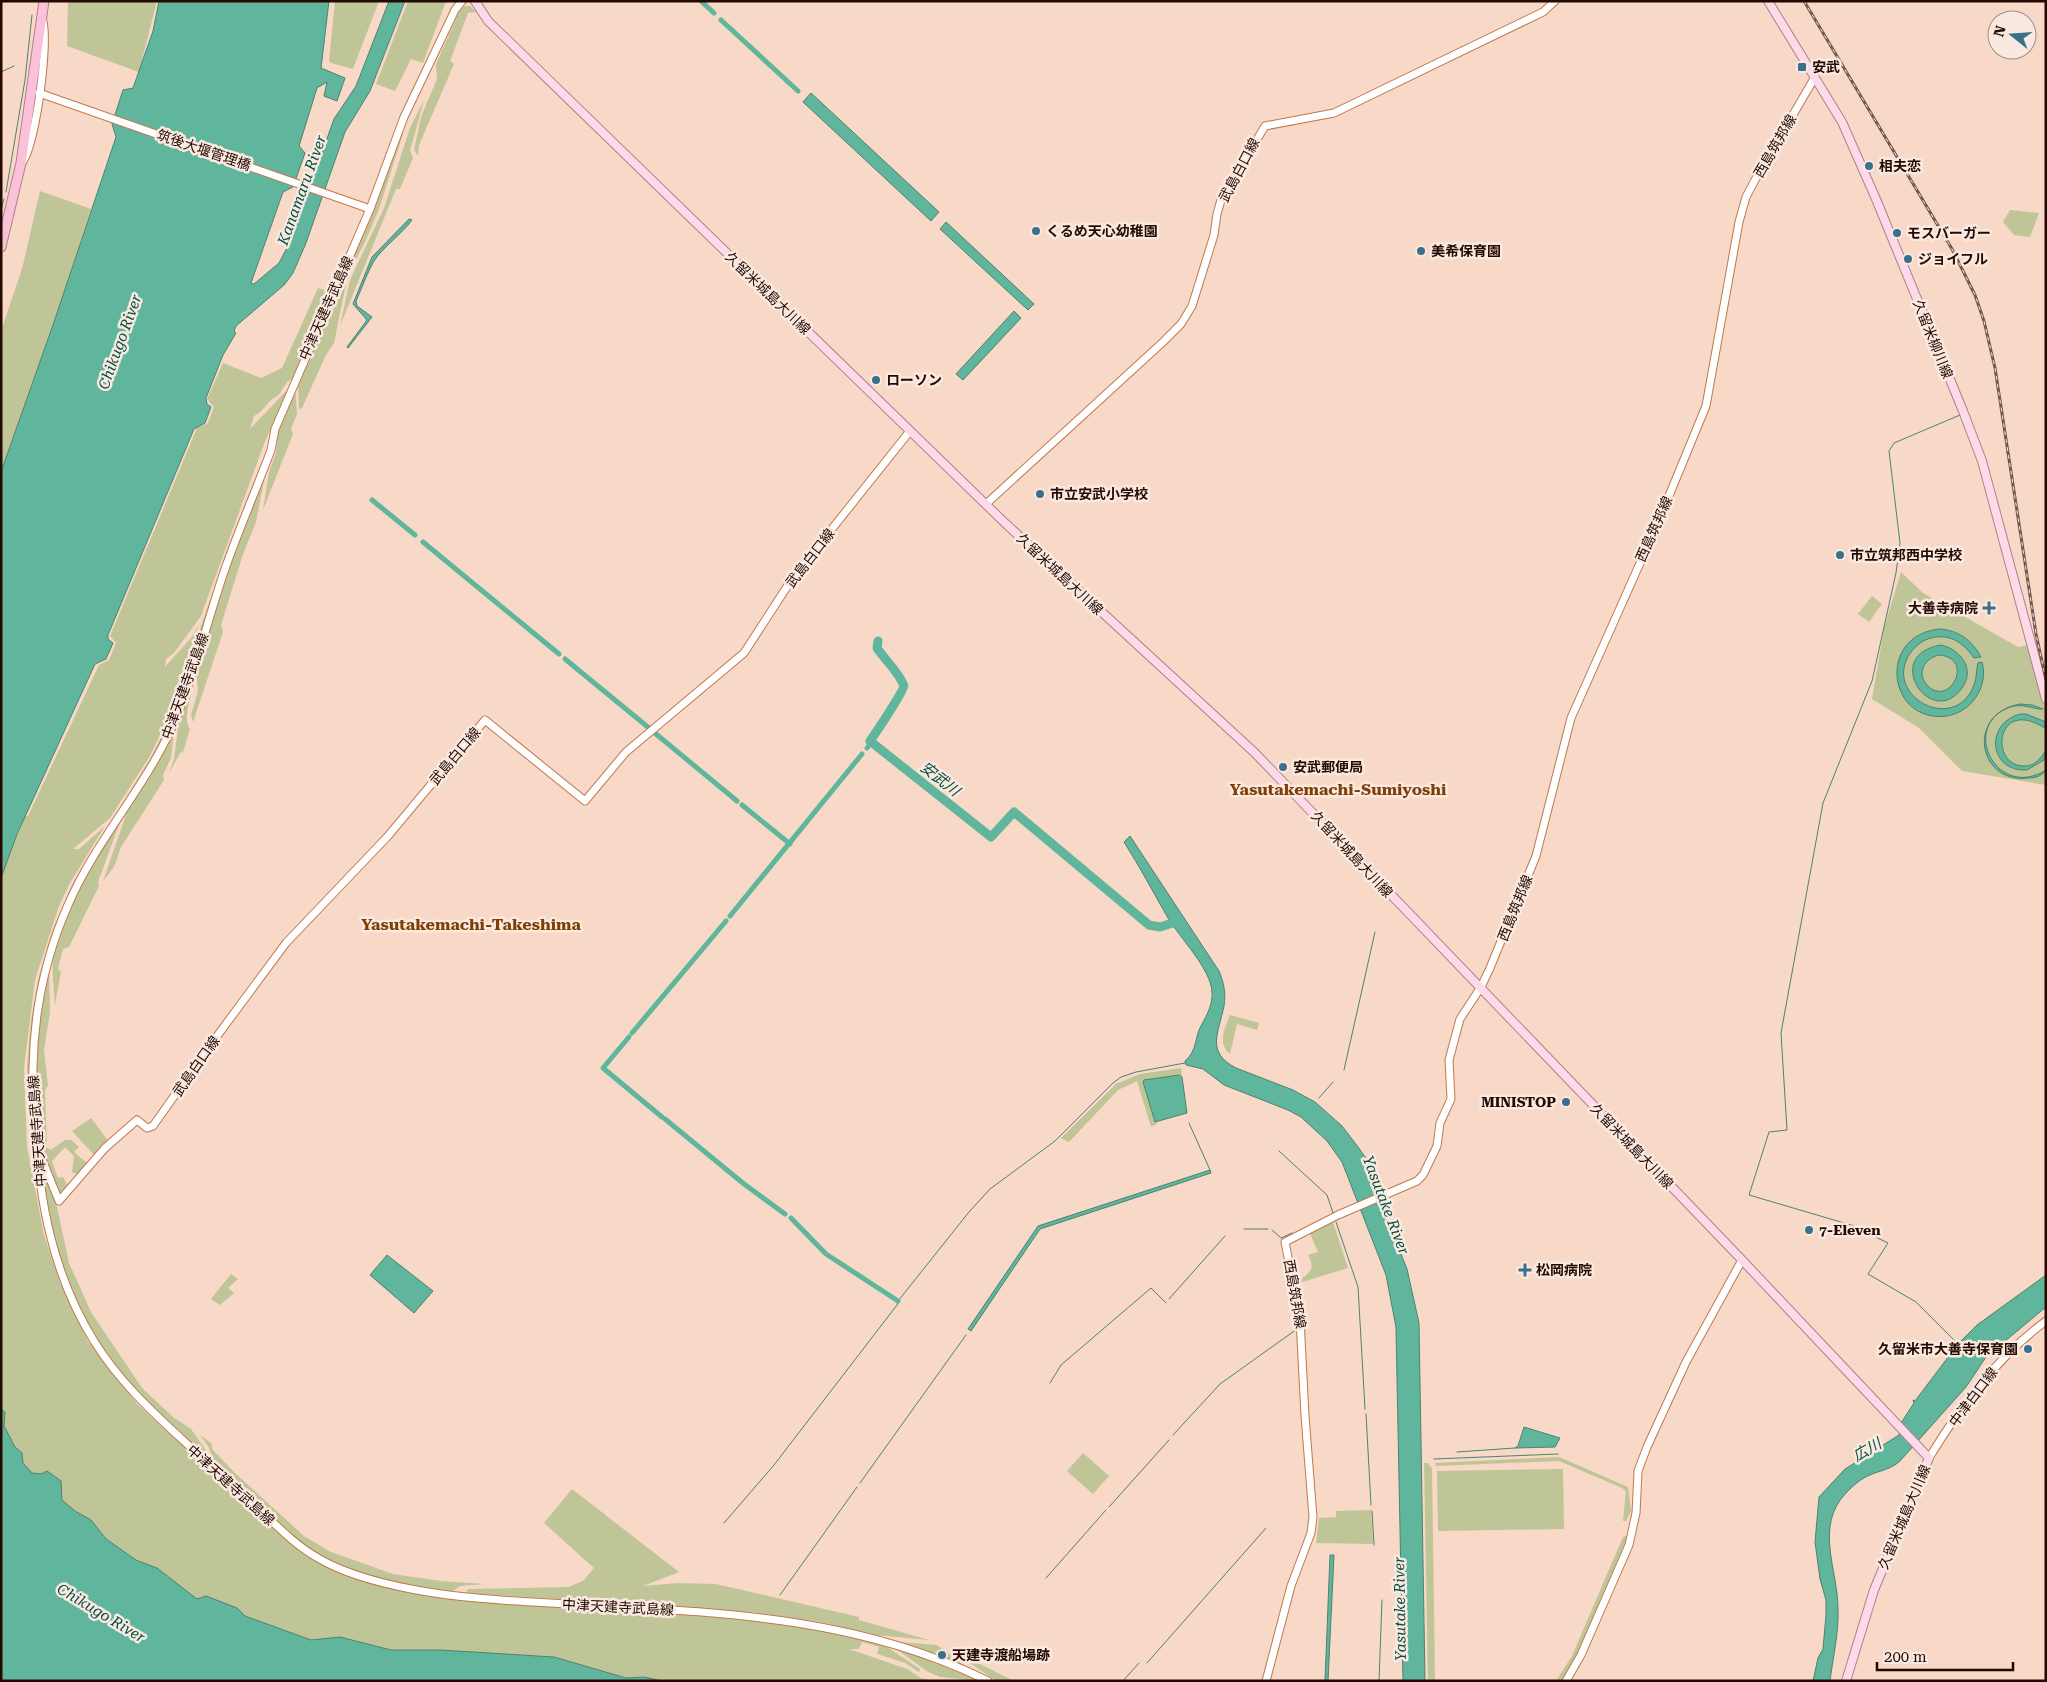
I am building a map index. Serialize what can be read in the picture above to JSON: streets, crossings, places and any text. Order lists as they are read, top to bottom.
{
  "streets": {
    "main road": [
      "西島筑邦線",
      "筑後大堰管理橋",
      "武島白口線",
      "久留米城島大川線",
      "中津天建寺武島線",
      "久留米柳川線",
      "中津白口線"
    ]
  },
  "crossings": [
    ["西島筑邦線", "久留米城島大川線"],
    ["西島筑邦線", "久留米柳川線"],
    ["筑後大堰管理橋", "中津天建寺武島線"],
    ["武島白口線", "久留米城島大川線"],
    ["武島白口線", "中津天建寺武島線"],
    ["久留米城島大川線", "中津白口線"]
  ],
  "districts": ["Yasutakemachi-Sumiyoshi", "Yasutakemachi-Takeshima"],
  "water": [
    "Kanamaru River",
    "Chikugo River",
    "安武川",
    "Yasutake River",
    "広川"
  ],
  "places": {
    "transit": ["安武"],
    "other": [
      "相夫恋",
      "くるめ天心幼稚園",
      "モスバーガー",
      "美希保育園",
      "ジョイフル",
      "ローソン",
      "市立安武小学校",
      "市立筑邦西中学校",
      "安武郵便局",
      "MINISTOP",
      "7-Eleven",
      "久留米市大善寺保育園",
      "天建寺渡船場跡"
    ],
    "health": ["大善寺病院", "松岡病院"]
  },
  "scale_bar": "200 m",
  "north": "left"
}
